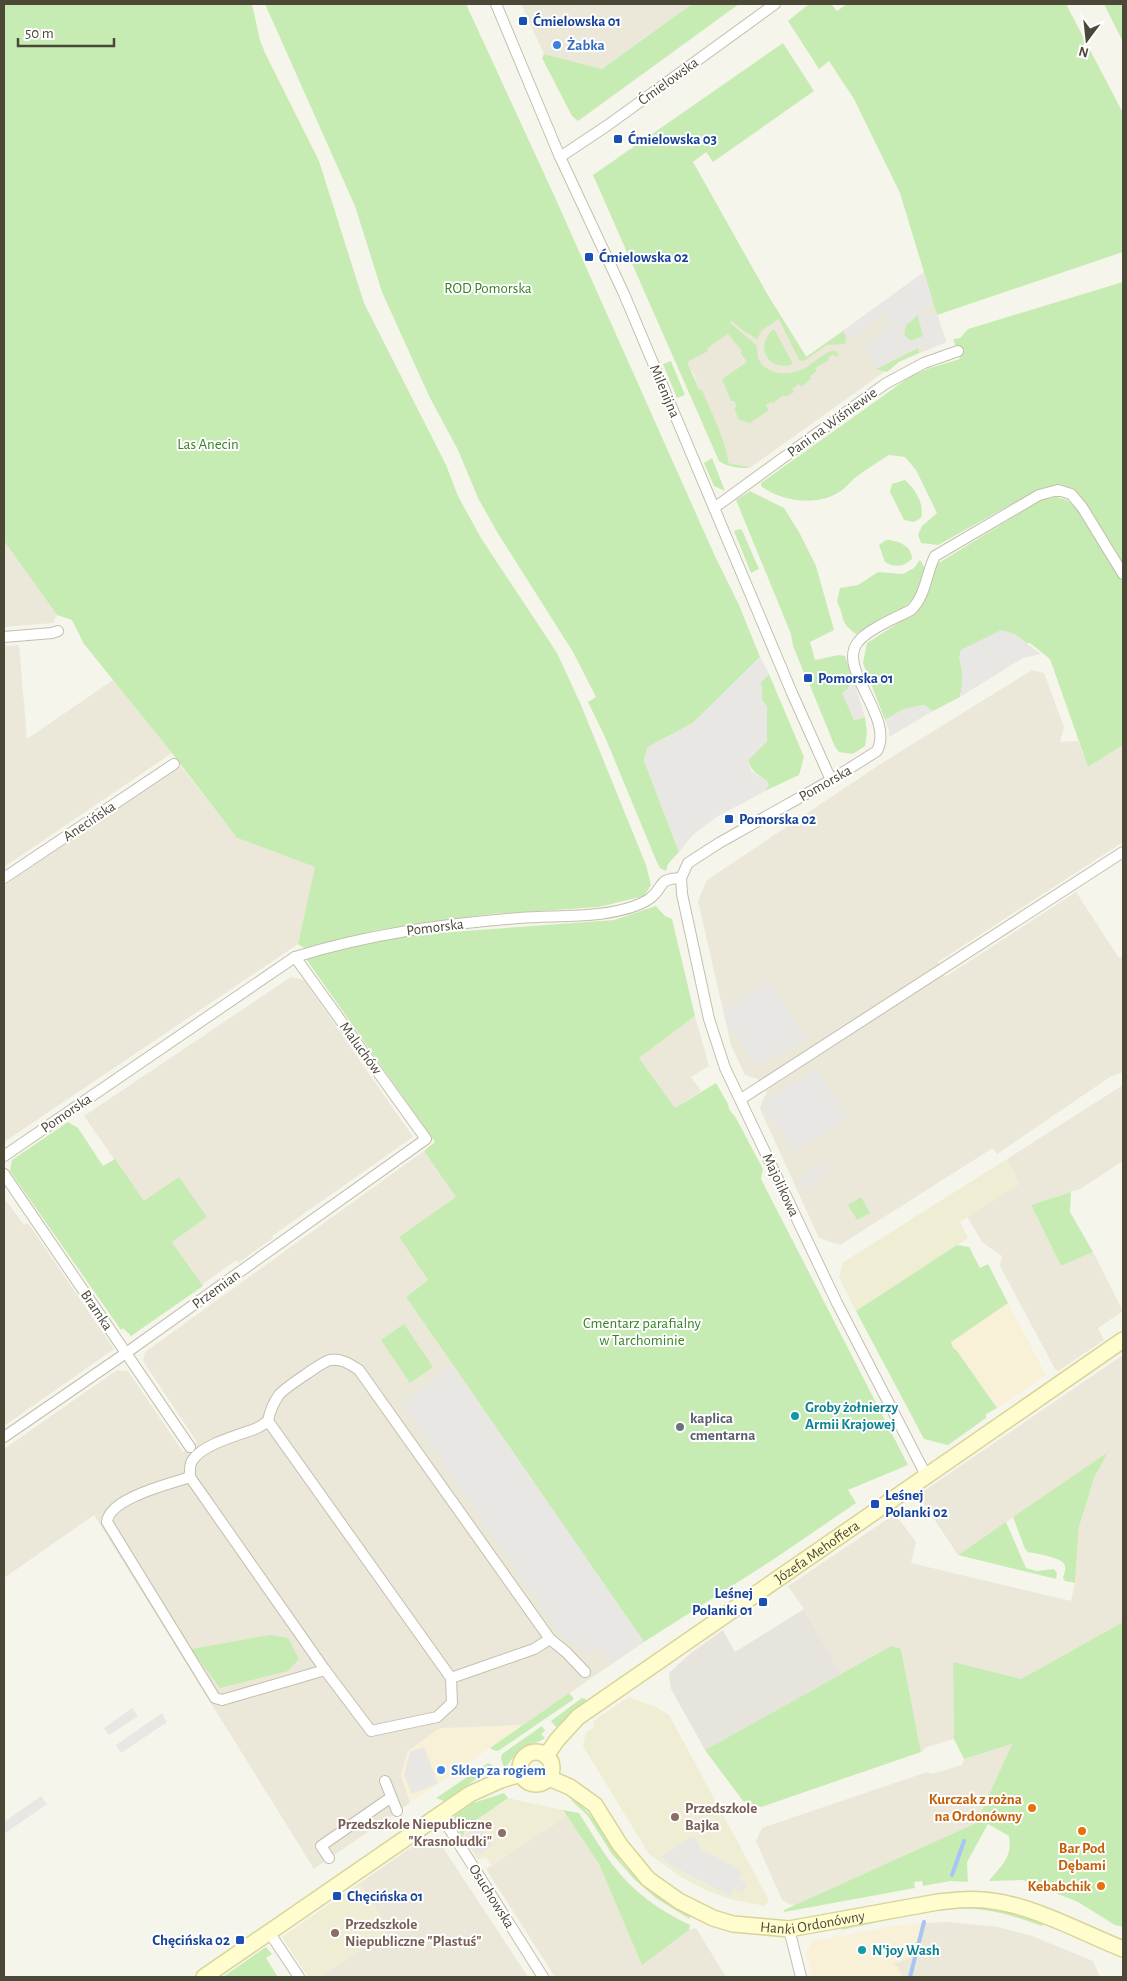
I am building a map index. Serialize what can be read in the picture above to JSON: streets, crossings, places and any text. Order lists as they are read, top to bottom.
{
  "streets": {
    "street": [
      "Ćmielowska",
      "Milenijna",
      "Pani na Wiśniewie",
      "Pomorska",
      "Anecińska",
      "Maluchów",
      "Majolikowa",
      "Przemian",
      "Bramka",
      "Józefa Mehoffera",
      "Osuchowska",
      "Hanki Ordonówny"
    ]
  },
  "crossings": [
    ["Ćmielowska", "Milenijna"],
    ["Milenijna", "Pani na Wiśniewie"],
    ["Milenijna", "Pomorska"],
    ["Pomorska", "Maluchów"],
    ["Pomorska", "Majolikowa"],
    ["Maluchów", "Przemian"],
    ["Majolikowa", "Józefa Mehoffera"],
    ["Przemian", "Bramka"],
    ["Józefa Mehoffera", "Hanki Ordonówny"]
  ],
  "parks": ["ROD Pomorska", "Las Anecin", "Cmentarz parafialny w Tarchominie"],
  "places": {
    "transit": [
      "Ćmielowska 01",
      "Ćmielowska 03",
      "Ćmielowska 02",
      "Pomorska 01",
      "Pomorska 02",
      "Leśnej Polanki 02",
      "Leśnej Polanki 01",
      "Chęcińska 01",
      "Chęcińska 02"
    ],
    "other": [
      "Żabka",
      "Groby żołnierzy Armii Krajowej",
      "kaplica cmentarna",
      "Sklep za rogiem",
      "Kurczak z rożna na Ordonówny",
      "Przedszkole Bajka",
      "Bar Pod Dębami",
      "Przedszkole Niepubliczne \"Krasnoludki\"",
      "Kebabchik",
      "Przedszkole Niepubliczne \"Plastuś\"",
      "N'joy Wash"
    ]
  },
  "scale_bar": "50 m",
  "north": "bottom"
}
